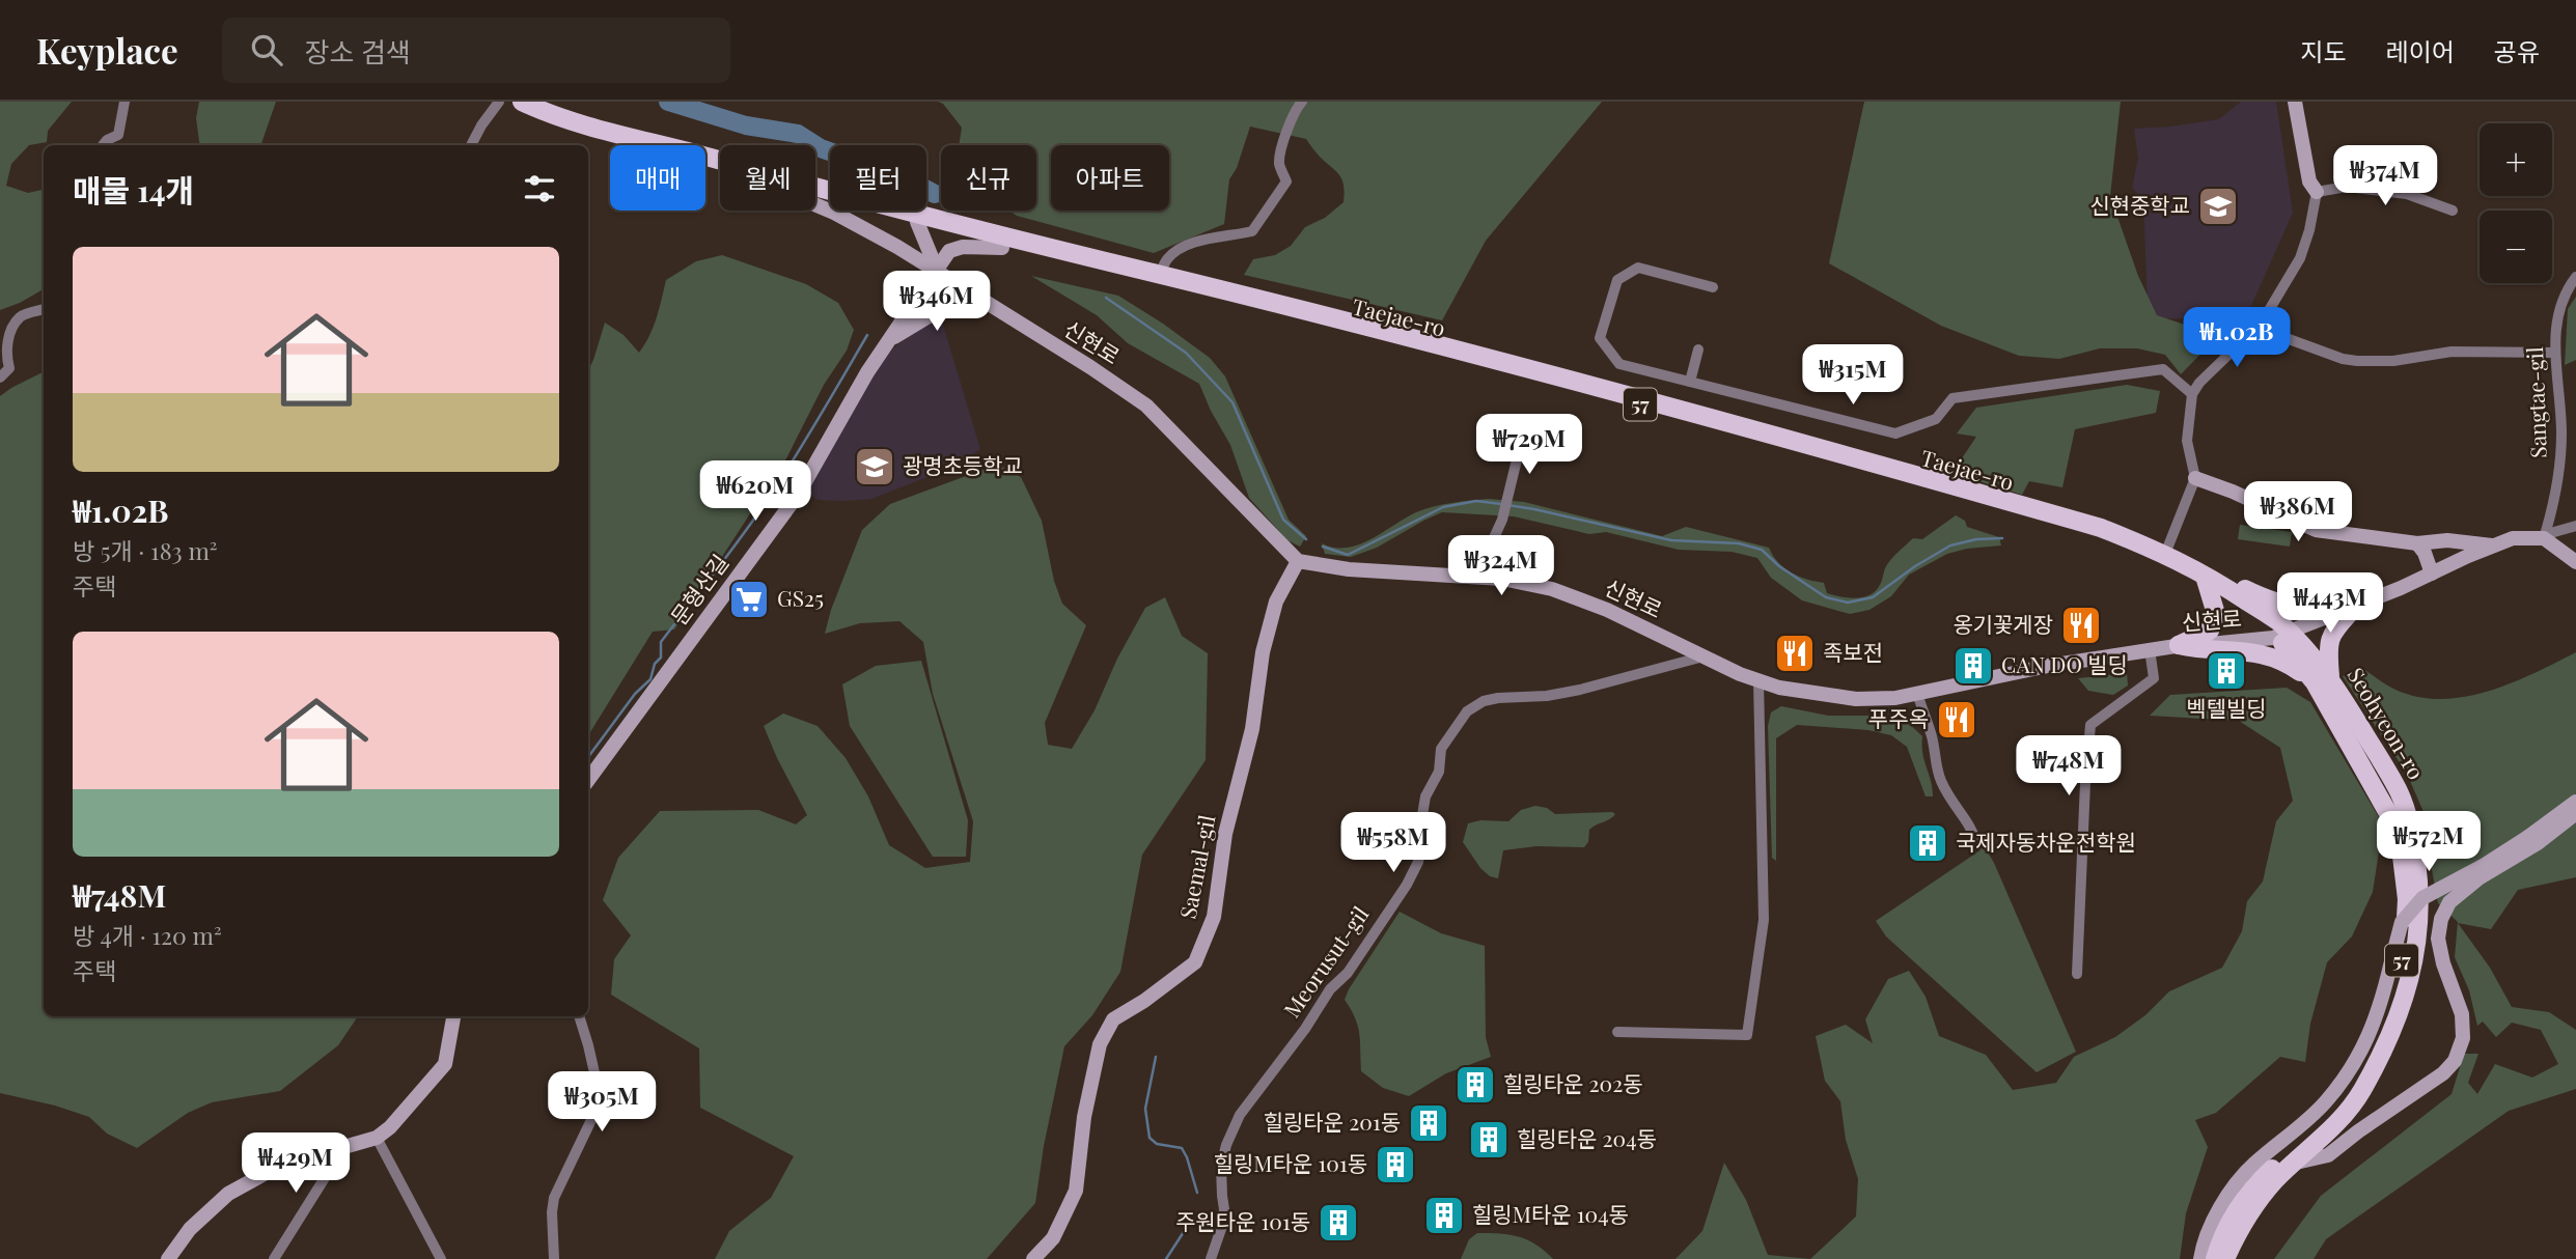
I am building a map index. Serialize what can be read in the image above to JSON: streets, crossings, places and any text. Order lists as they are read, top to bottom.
{
  "streets": {
    "main road": [
      "Taejae-ro",
      "신현로",
      "57",
      "문형산길",
      "Seohyeon-ro",
      "Saemal-gil"
    ],
    "street": ["Sangtae-gil", "Meorusut-gil"]
  },
  "crossings": [
    ["Taejae-ro", "문형산길"],
    ["Taejae-ro", "Seohyeon-ro"],
    ["신현로", "Sangtae-gil"],
    ["신현로", "문형산길"],
    ["신현로", "Seohyeon-ro"],
    ["신현로", "Saemal-gil"],
    ["신현로", "Meorusut-gil"]
  ],
  "places": {
    "school or university": ["신현중학교", "광명초등학교"],
    "supermarket": ["GS25"],
    "restaurant": ["옹기꽃게장", "족보전", "푸주옥"],
    "building": [
      "CAN DO 빌딩",
      "벡텔빌딩",
      "국제자동차운전학원",
      "힐링타운 202동",
      "힐링타운 201동",
      "힐링타운 204동",
      "힐링M타운 101동",
      "힐링M타운 104동",
      "주원타운 101동"
    ]
  },
  "page": {
    "header": "Keyplace",
    "search": "장소 검색",
    "nav": ["지도", "레이어", "공유"],
    "map_buttons": ["+", "−"],
    "price": [
      "₩374M",
      "₩346M",
      "₩1.02B",
      "₩315M",
      "₩729M",
      "₩620M",
      "₩386M",
      "₩324M",
      "₩443M",
      "₩748M",
      "₩572M",
      "₩558M",
      "₩305M",
      "₩429M"
    ],
    "chip": [
      "매매",
      "월세",
      "필터",
      "신규",
      "아파트"
    ],
    "heading": "매물 14개",
    "list": [
      {
        "name": "₩1.02B",
        "note": "방 5개 · 183 m² · 주택"
      },
      {
        "name": "₩748M",
        "note": "방 4개 · 120 m² · 주택"
      }
    ]
  }
}
